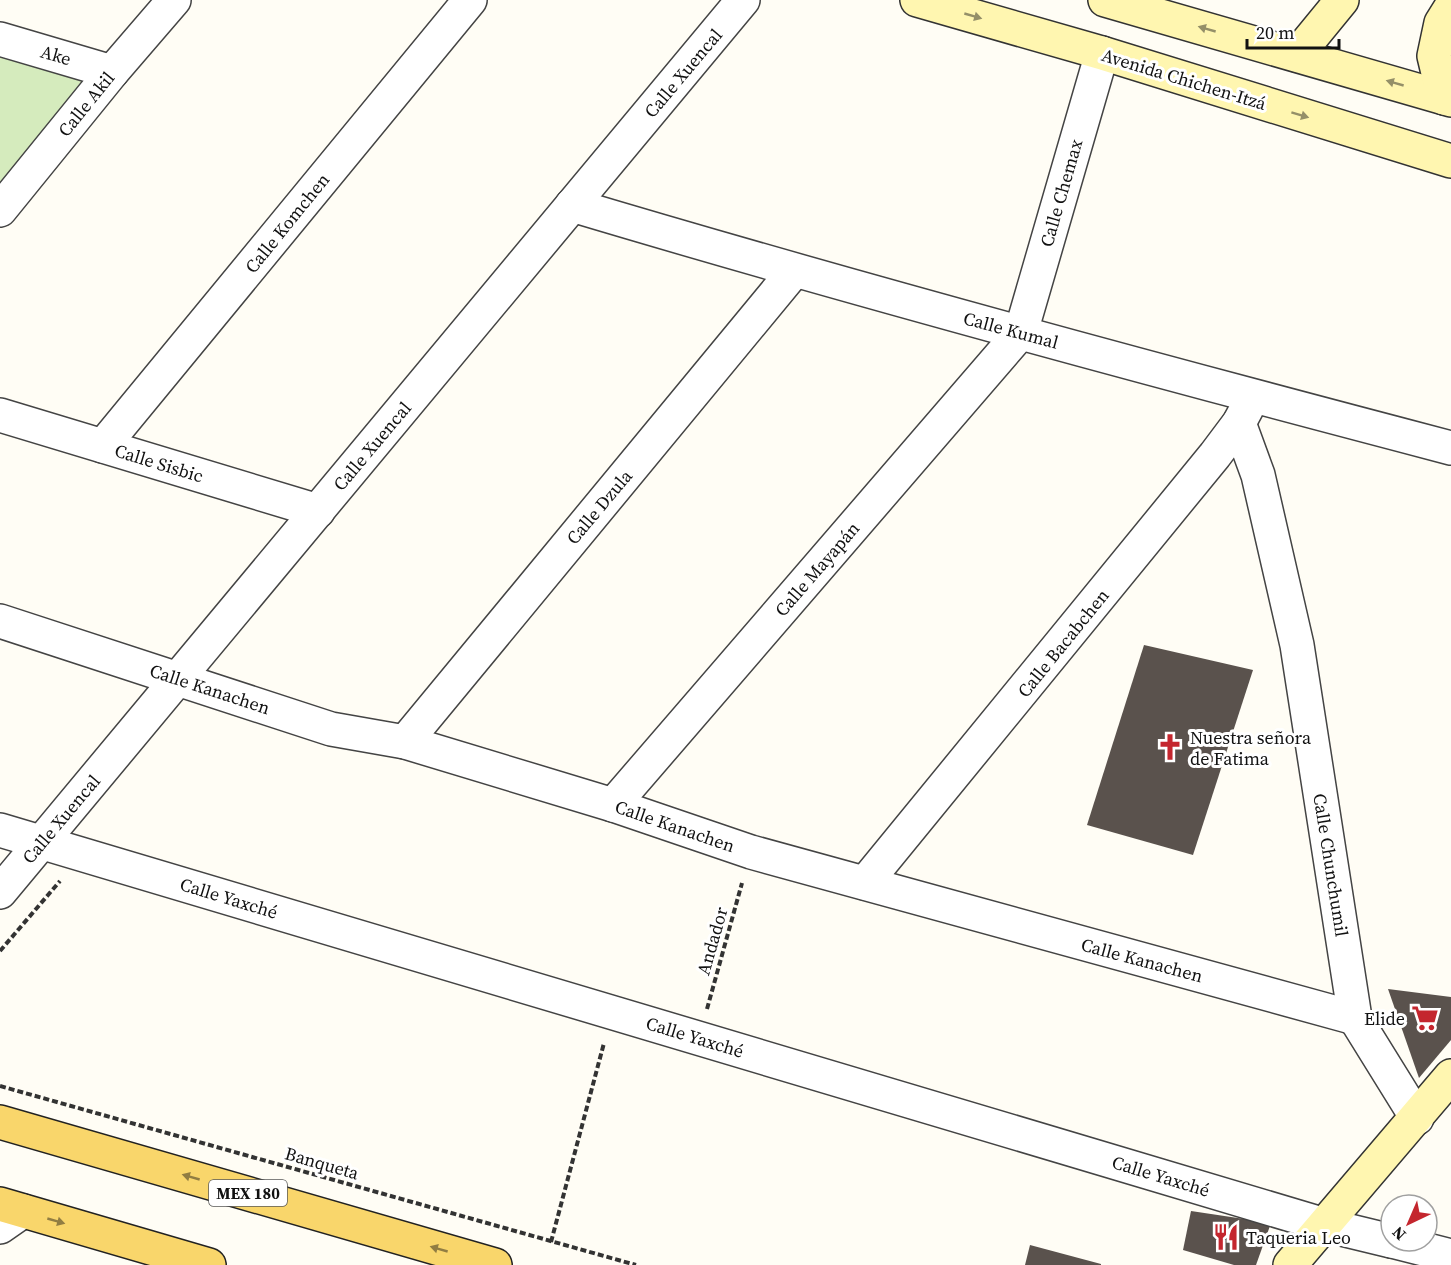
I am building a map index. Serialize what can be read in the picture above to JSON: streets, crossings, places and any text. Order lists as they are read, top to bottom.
{
  "streets": {
    "main road": ["Avenida Chichen-Itzá", "MEX 180"],
    "street": [
      "Ake",
      "Calle Xuencal",
      "Calle Akil",
      "Calle Chemax",
      "Calle Komchen",
      "Calle Kumal",
      "Calle Sisbic",
      "Calle Dzula",
      "Calle Mayapán",
      "Calle Bacabchen",
      "Calle Kanachen",
      "Calle Chunchumil",
      "Calle Yaxché"
    ],
    "path": ["Andador", "Banqueta"]
  },
  "crossings": [
    ["Ake", "Calle Akil"],
    ["Calle Xuencal", "Calle Kumal"],
    ["Calle Xuencal", "Calle Sisbic"],
    ["Calle Xuencal", "Calle Kanachen"],
    ["Calle Xuencal", "Calle Yaxché"],
    ["Avenida Chichen-Itzá", "Calle Chemax"],
    ["Calle Chemax", "Calle Kumal"],
    ["Calle Chemax", "Calle Mayapán"],
    ["Calle Komchen", "Calle Sisbic"],
    ["Calle Kumal", "Calle Dzula"],
    ["Calle Kumal", "Calle Mayapán"],
    ["Calle Kumal", "Calle Bacabchen"],
    ["Calle Kumal", "Calle Chunchumil"],
    ["Calle Dzula", "Calle Kanachen"],
    ["Calle Mayapán", "Calle Kanachen"],
    ["Calle Bacabchen", "Calle Kanachen"],
    ["Calle Bacabchen", "Calle Chunchumil"],
    ["Calle Kanachen", "Calle Chunchumil"],
    ["Calle Kanachen", "Andador"],
    ["Calle Yaxché", "Andador"]
  ],
  "places": {
    "church": ["Nuestra señora de Fatima"],
    "supermarket": ["Elide"],
    "restaurant": ["Taqueria Leo"]
  },
  "scale_bar": "20 m",
  "north": "bottom left"
}
